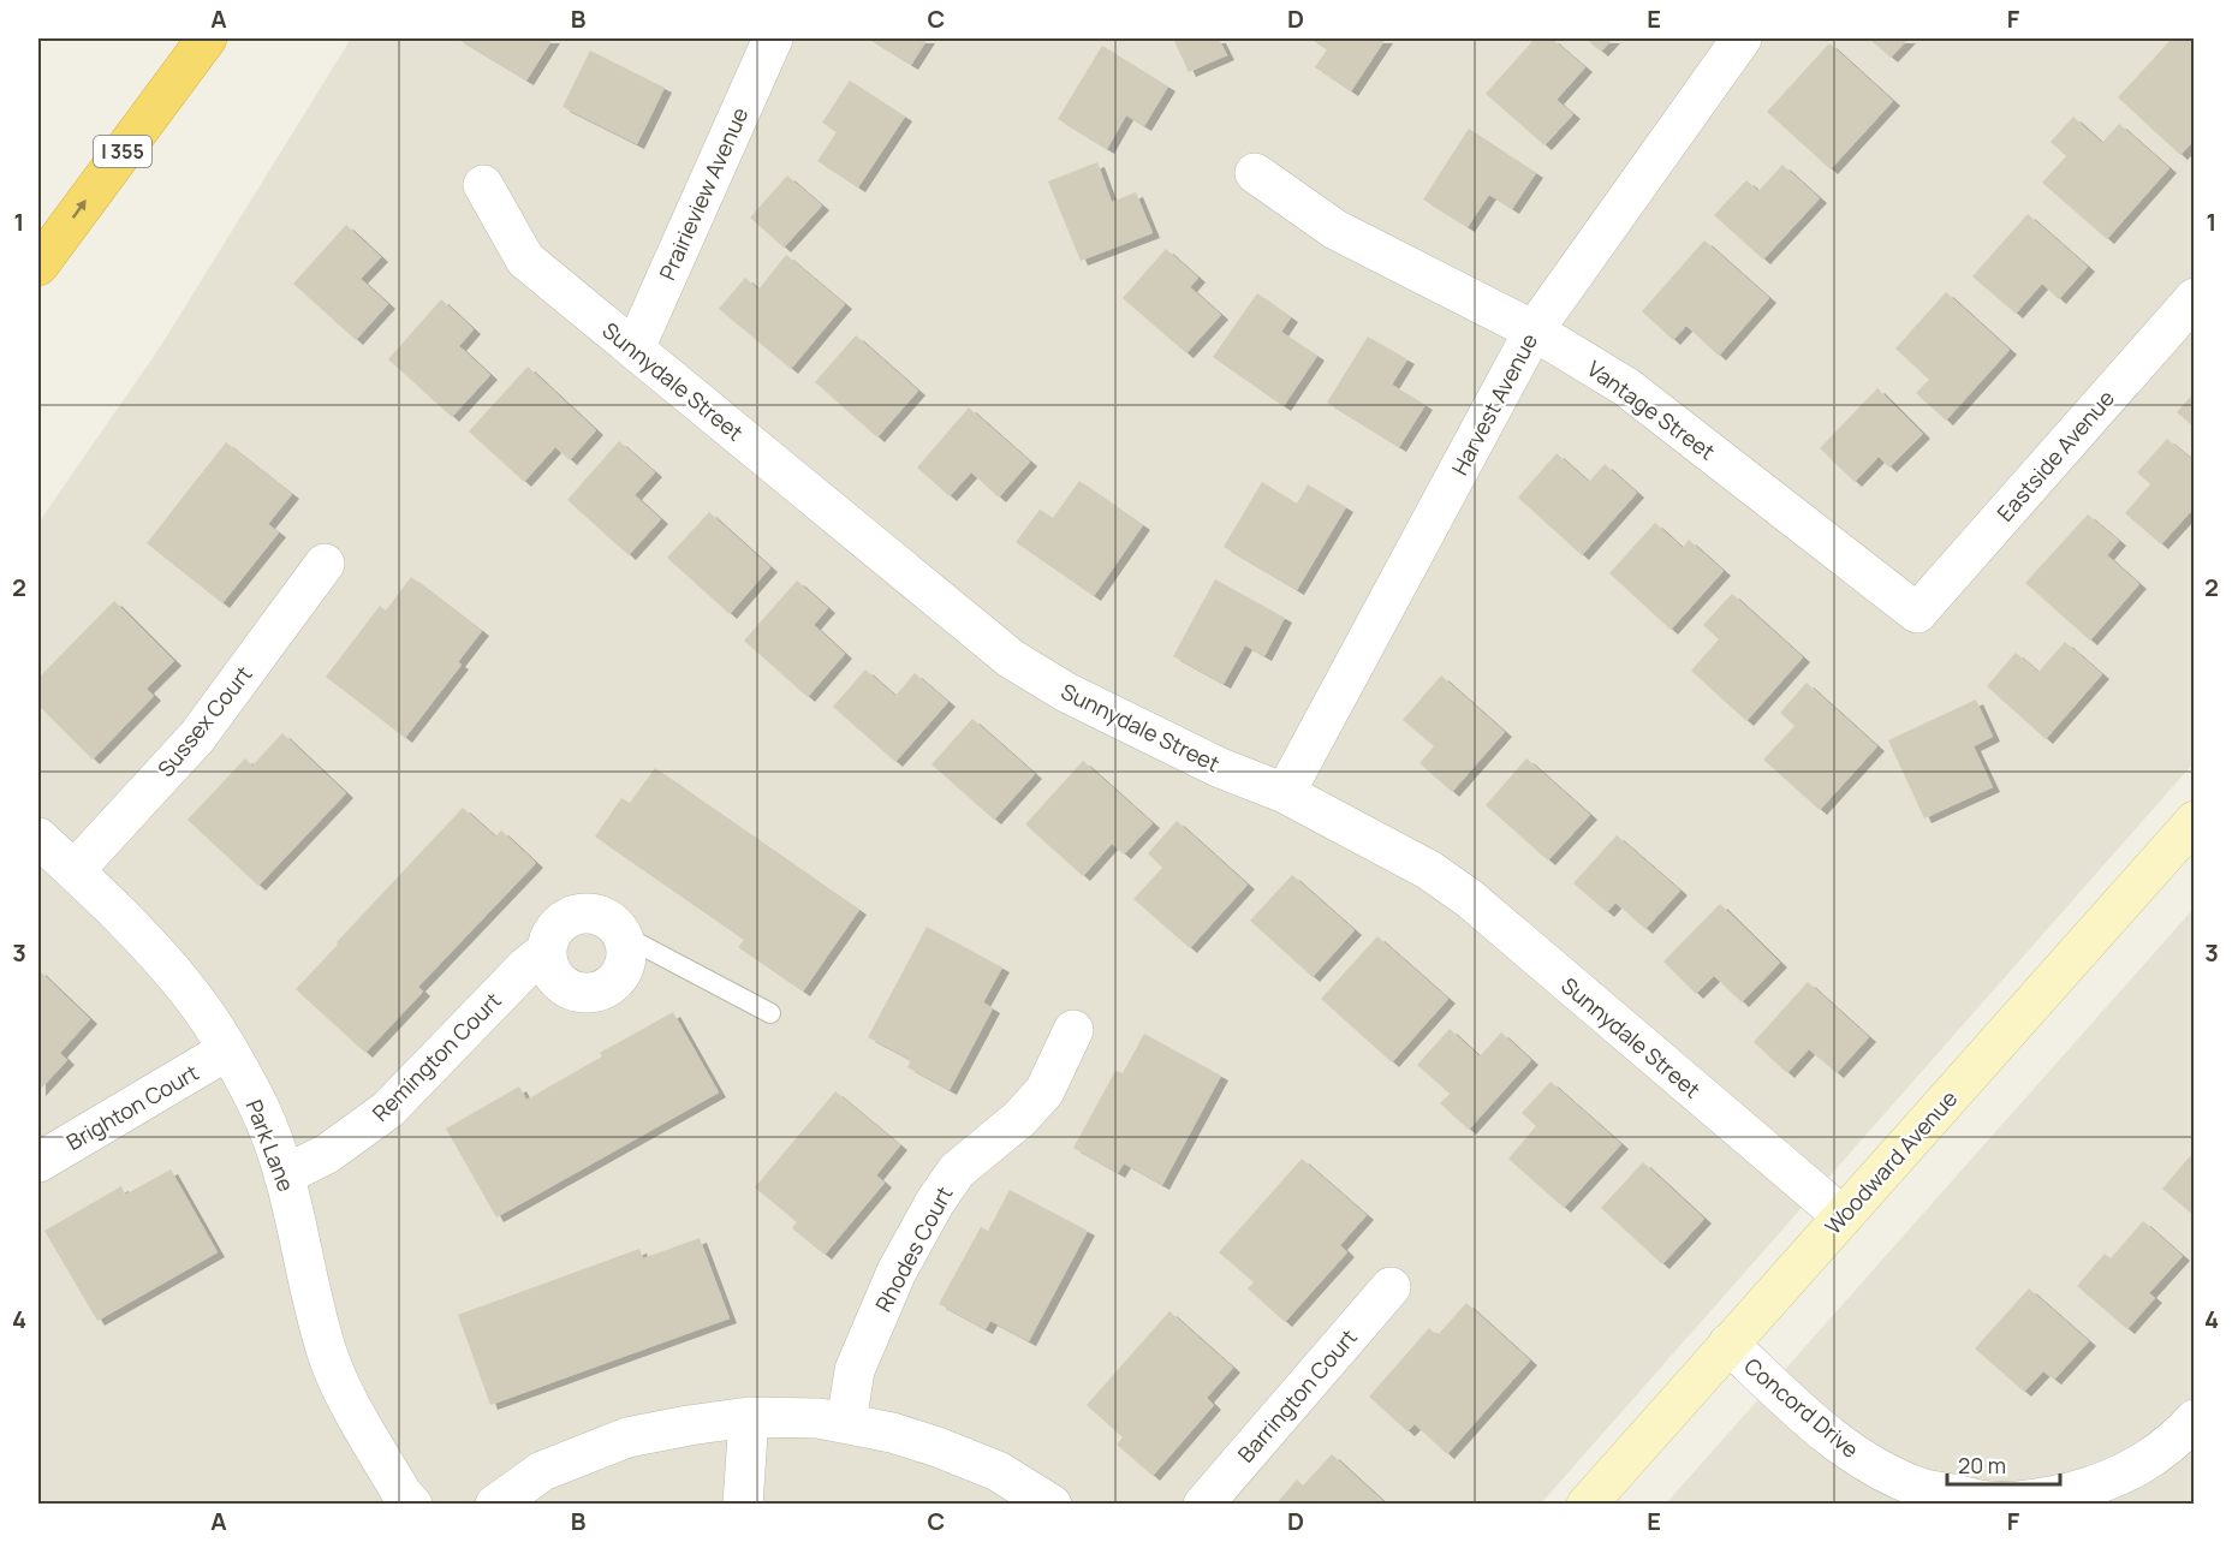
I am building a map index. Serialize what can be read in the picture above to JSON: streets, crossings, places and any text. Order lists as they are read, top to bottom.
{
  "streets": {
    "highway": ["I 355"],
    "main road": ["Woodward Avenue"],
    "street": [
      "Prairieview Avenue",
      "Sunnydale Street",
      "Harvest Avenue",
      "Vantage Street",
      "Eastside Avenue",
      "Sussex Court",
      "Remington Court",
      "Brighton Court",
      "Park Lane",
      "Rhodes Court",
      "Barrington Court",
      "Concord Drive"
    ]
  },
  "crossings": [
    ["Prairieview Avenue", "Sunnydale Street"],
    ["Sunnydale Street", "Harvest Avenue"],
    ["Sunnydale Street", "Woodward Avenue"],
    ["Harvest Avenue", "Vantage Street"],
    ["Vantage Street", "Eastside Avenue"],
    ["Sussex Court", "Park Lane"],
    ["Remington Court", "Park Lane"],
    ["Brighton Court", "Park Lane"],
    ["Woodward Avenue", "Concord Drive"]
  ],
  "scale_bar": "20 m",
  "grid": {
    "columns": [
      "A",
      "B",
      "C",
      "D",
      "E",
      "F"
    ],
    "rows": [
      "1",
      "2",
      "3",
      "4"
    ]
  }
}
